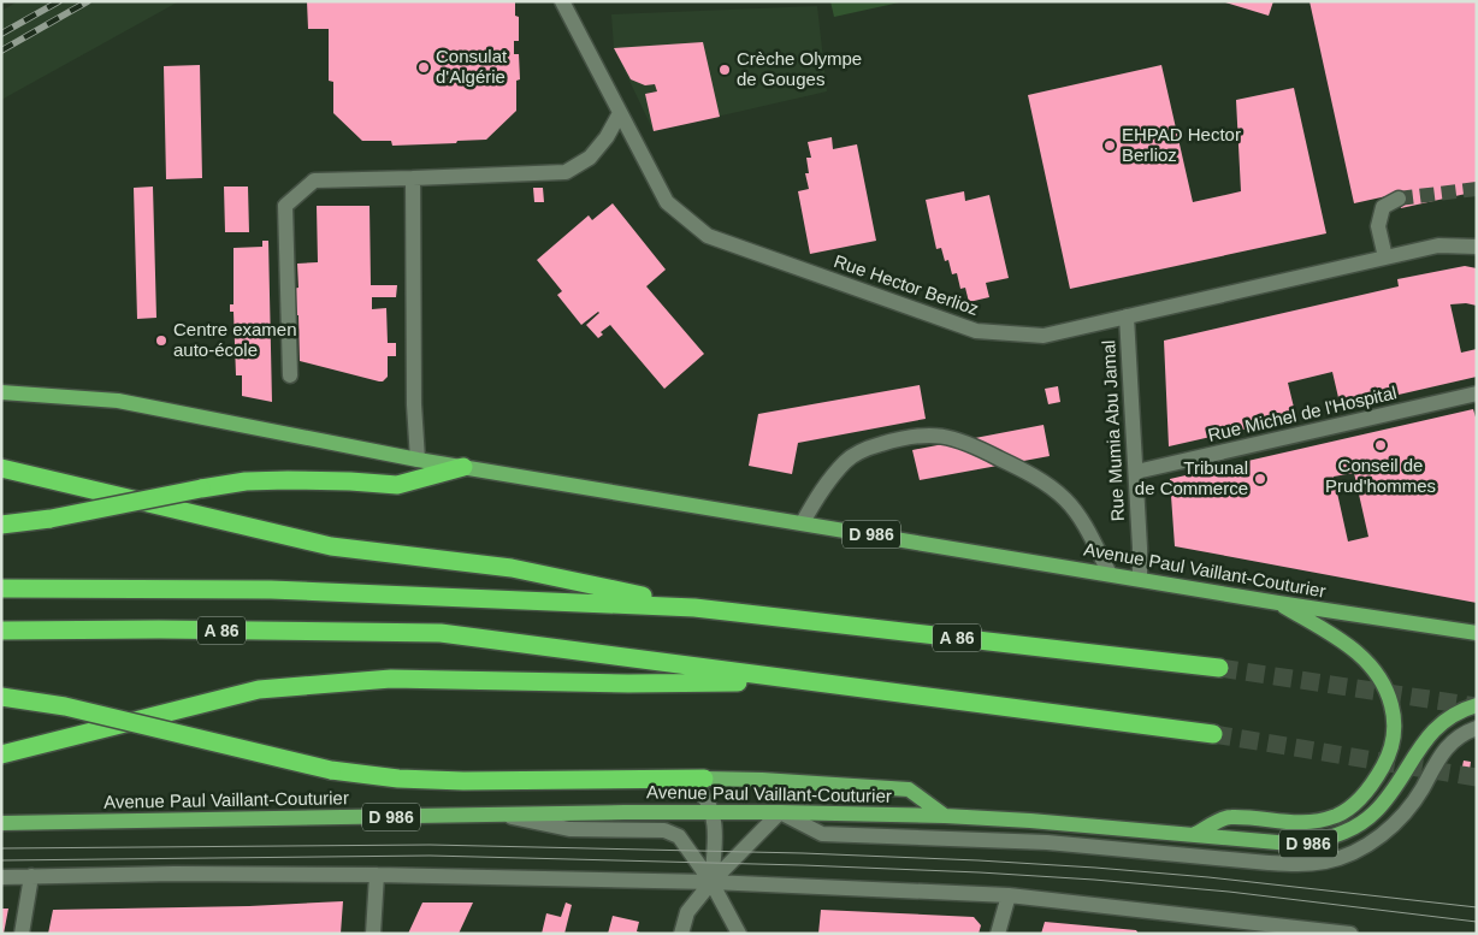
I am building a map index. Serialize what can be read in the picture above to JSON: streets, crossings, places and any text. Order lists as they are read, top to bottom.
{
  "streets": {
    "highway": ["A 86"],
    "main road": ["D 986", "Avenue Paul Vaillant-Couturier"],
    "street": ["Rue Hector Berlioz", "Rue Michel de l'Hospital", "Rue Mumia Abu Jamal"]
  },
  "crossings": [
    ["Rue Hector Berlioz", "Rue Mumia Abu Jamal"],
    ["Rue Michel de l'Hospital", "Rue Mumia Abu Jamal"],
    ["Rue Mumia Abu Jamal", "Avenue Paul Vaillant-Couturier"]
  ],
  "places": [
    "Consulat d'Algérie",
    "Crèche Olympe de Gouges",
    "EHPAD Hector Berlioz",
    "Centre examen auto-école",
    "Conseil de Prud'hommes",
    "Tribunal de Commerce"
  ]
}
